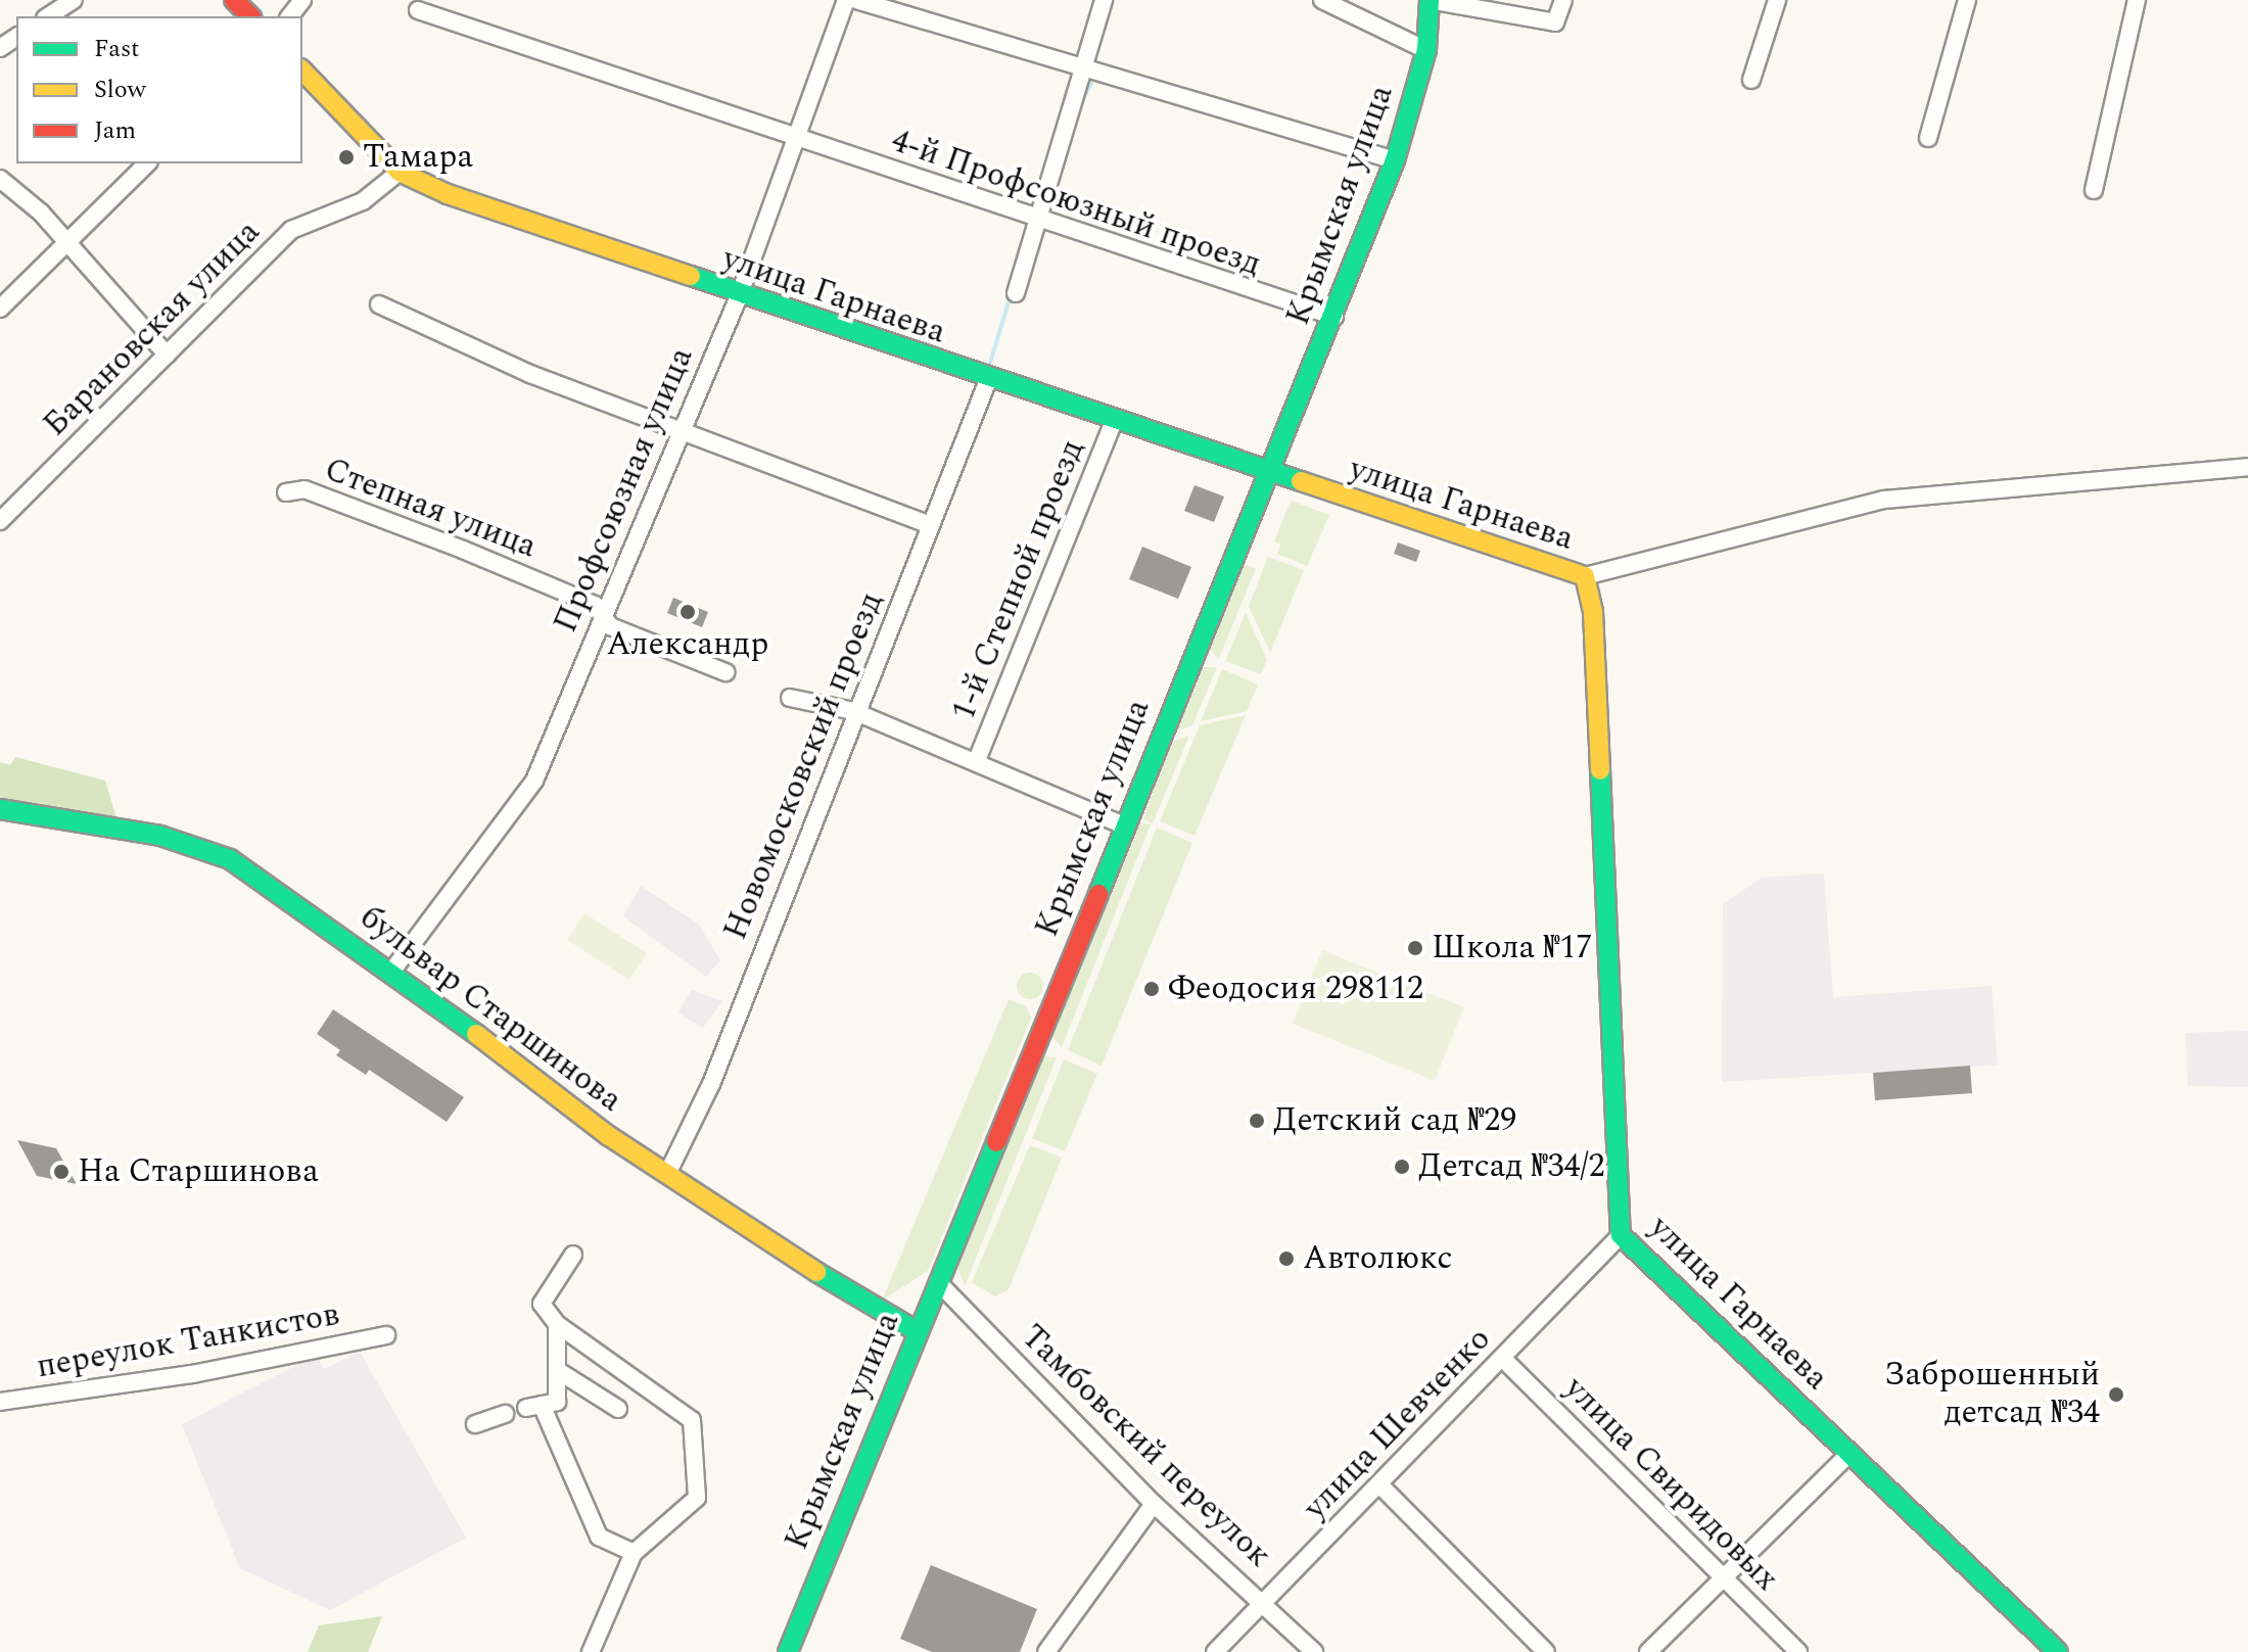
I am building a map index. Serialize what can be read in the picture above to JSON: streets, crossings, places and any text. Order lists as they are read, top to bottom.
{
  "streets": {
    "street": [
      "4-й Профсоюзный проезд",
      "Крымская улица",
      "улица Гарнаева",
      "Барановская улица",
      "Профсоюзная улица",
      "Степная улица",
      "1-й Степной проезд",
      "Новомосковский проезд",
      "бульвар Старшинова",
      "переулок Танкистов",
      "улица Шевченко",
      "Тамбовский переулок",
      "улица Свиридовых"
    ]
  },
  "crossings": [
    ["4-й Профсоюзный проезд", "Крымская улица"],
    ["4-й Профсоюзный проезд", "Профсоюзная улица"],
    ["Крымская улица", "улица Гарнаева"],
    ["Крымская улица", "бульвар Старшинова"],
    ["Крымская улица", "Тамбовский переулок"],
    ["улица Гарнаева", "Барановская улица"],
    ["улица Гарнаева", "Профсоюзная улица"],
    ["улица Гарнаева", "1-й Степной проезд"],
    ["улица Гарнаева", "Новомосковский проезд"],
    ["улица Гарнаева", "улица Шевченко"],
    ["Профсоюзная улица", "Степная улица"],
    ["Профсоюзная улица", "бульвар Старшинова"],
    ["Новомосковский проезд", "бульвар Старшинова"],
    ["улица Шевченко", "Тамбовский переулок"],
    ["улица Шевченко", "улица Свиридовых"]
  ],
  "places": [
    "Тамара",
    "Александр",
    "Школа №17",
    "Феодосия 298112",
    "Детский сад №29",
    "Детсад №34/2",
    "На Старшинова",
    "Автолюкс",
    "Заброшенный детсад №34"
  ],
  "legend": ["Fast", "Slow", "Jam"]
}
